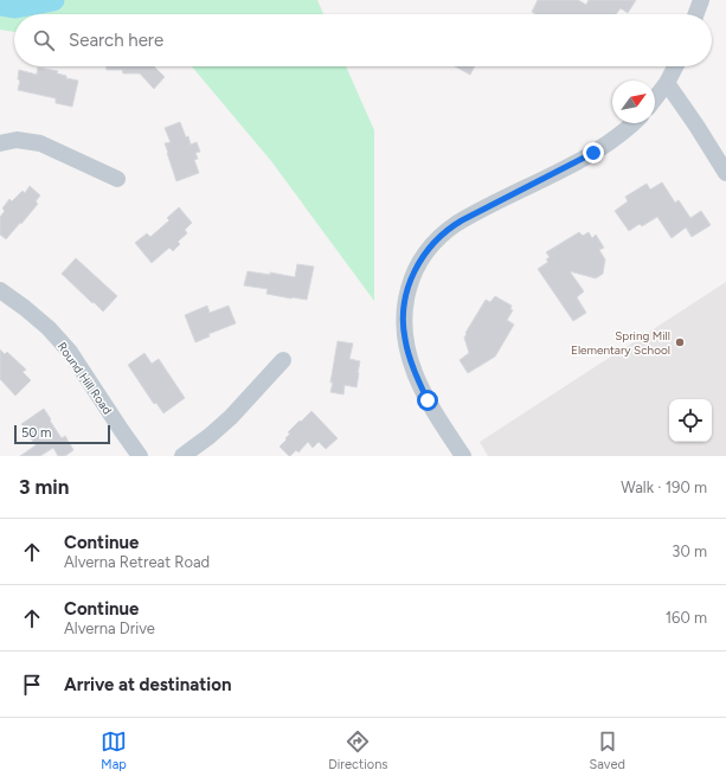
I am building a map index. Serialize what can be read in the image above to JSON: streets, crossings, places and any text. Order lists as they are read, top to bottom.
{
  "streets": {
    "street": ["Round Hill Road"]
  },
  "places": ["Spring Mill Elementary School"],
  "scale_bar": "50 m",
  "north": "top right",
  "page": {
    "search": "Search here",
    "scale": "50 m",
    "heading": ["3 min", "Walk · 190 m"],
    "list": [
      ["Continue", "Alverna Retreat Road", "30 m"],
      ["Continue", "Alverna Drive", "160 m"],
      "Arrive at destination"
    ],
    "nav": ["Map", "Directions", "Saved"]
  }
}
